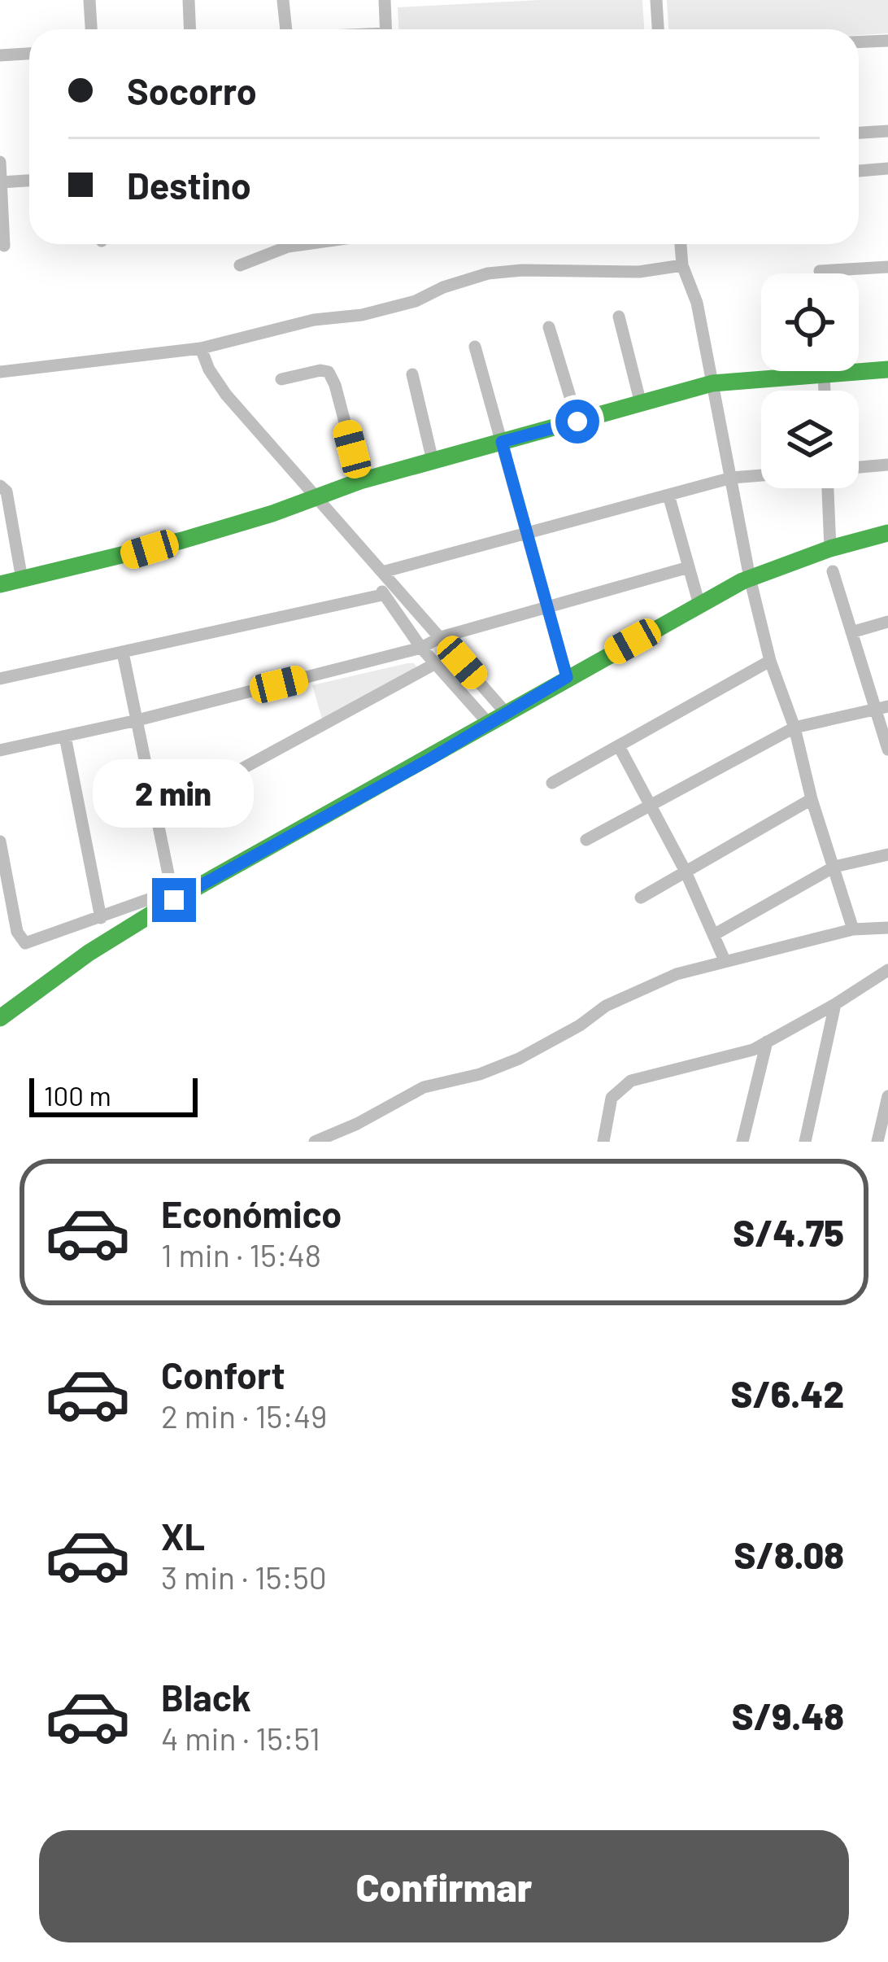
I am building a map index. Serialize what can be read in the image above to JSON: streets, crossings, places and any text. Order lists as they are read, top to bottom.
{
  "scale_bar": "100 m",
  "page": {
    "banner": ["Socorro", "Destino"],
    "bubble": "2 min",
    "scale": "100 m",
    "list": [
      {
        "name": "Económico",
        "note": "1 min · 15:48",
        "value": "S/4.75"
      },
      {
        "name": "Confort",
        "note": "2 min · 15:49",
        "value": "S/6.42"
      },
      {
        "name": "XL",
        "note": "3 min · 15:50",
        "value": "S/8.08"
      },
      {
        "name": "Black",
        "note": "4 min · 15:51",
        "value": "S/9.48"
      }
    ],
    "buttons": "Confirmar"
  }
}
